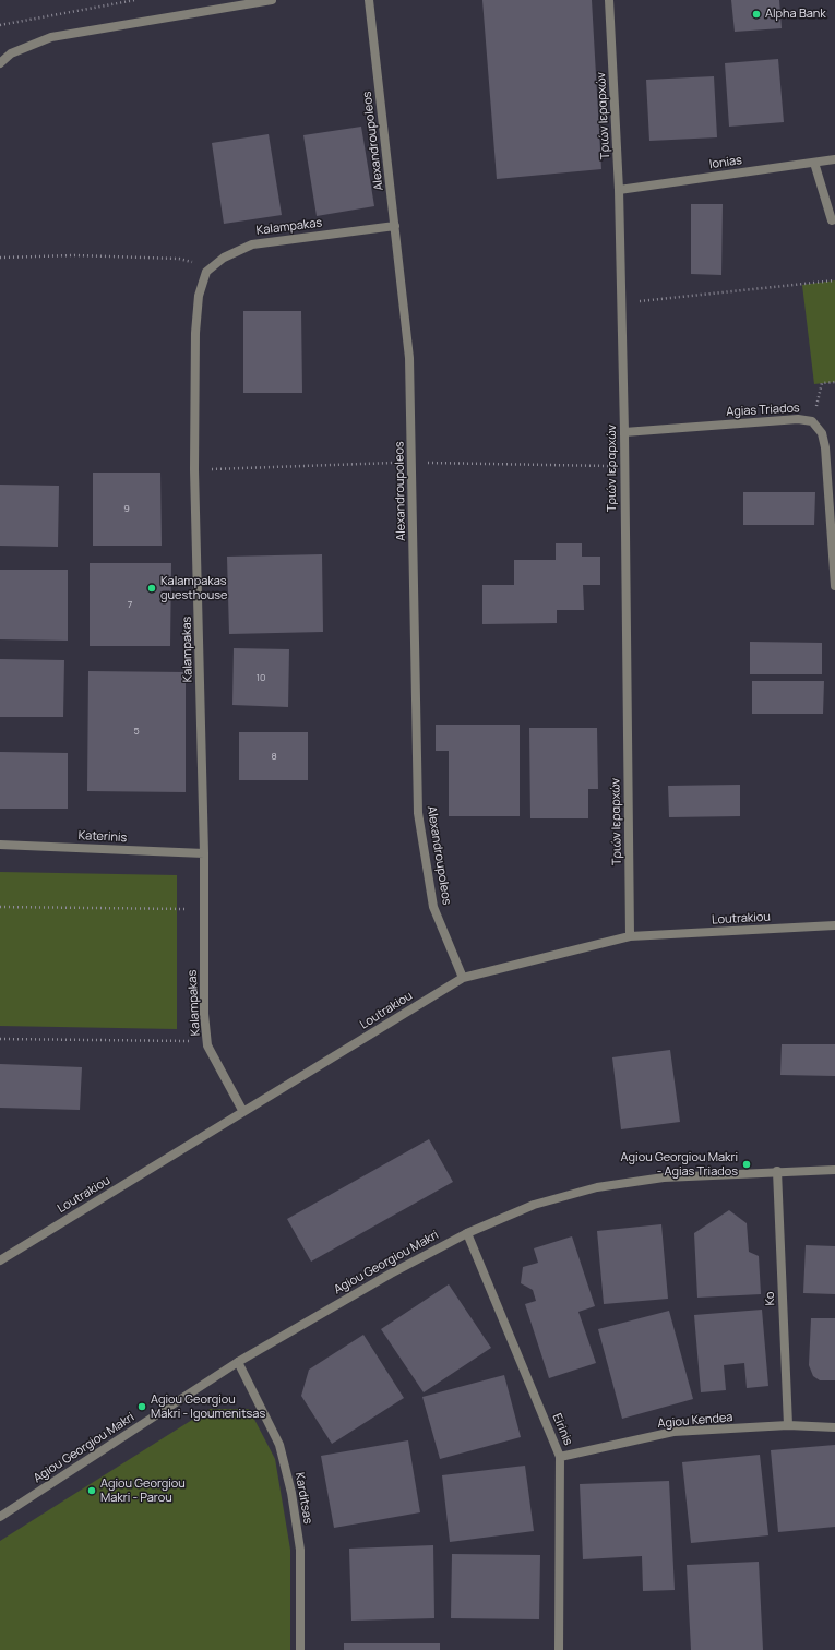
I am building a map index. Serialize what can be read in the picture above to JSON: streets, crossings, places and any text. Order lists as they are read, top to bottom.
{
  "streets": {
    "street": [
      "Τριών Ιεραρχών",
      "Alexandroupoleos",
      "Ionias",
      "Kalampakas",
      "Agias Triados",
      "Katerinis",
      "Loutrakiou",
      "Agiou Georgiou Makri",
      "Ko",
      "Agiou Kendea",
      "Eirinis",
      "Karditsas"
    ]
  },
  "crossings": [
    ["Τριών Ιεραρχών", "Ionias"],
    ["Τριών Ιεραρχών", "Agias Triados"],
    ["Τριών Ιεραρχών", "Loutrakiou"],
    ["Alexandroupoleos", "Kalampakas"],
    ["Alexandroupoleos", "Loutrakiou"],
    ["Kalampakas", "Katerinis"],
    ["Kalampakas", "Loutrakiou"],
    ["Agiou Georgiou Makri", "Ko"],
    ["Agiou Georgiou Makri", "Eirinis"],
    ["Agiou Georgiou Makri", "Karditsas"],
    ["Ko", "Agiou Kendea"],
    ["Agiou Kendea", "Eirinis"]
  ],
  "places": [
    "Alpha Bank",
    "Kalampakas guesthouse",
    "Agiou Georgiou Makri - Agias Triados",
    "Agiou Georgiou Makri - Igoumenitsas",
    "Agiou Georgiou Makri - Parou"
  ],
  "house_numbers": [
    "9",
    "7",
    "10",
    "5",
    "8"
  ]
}
